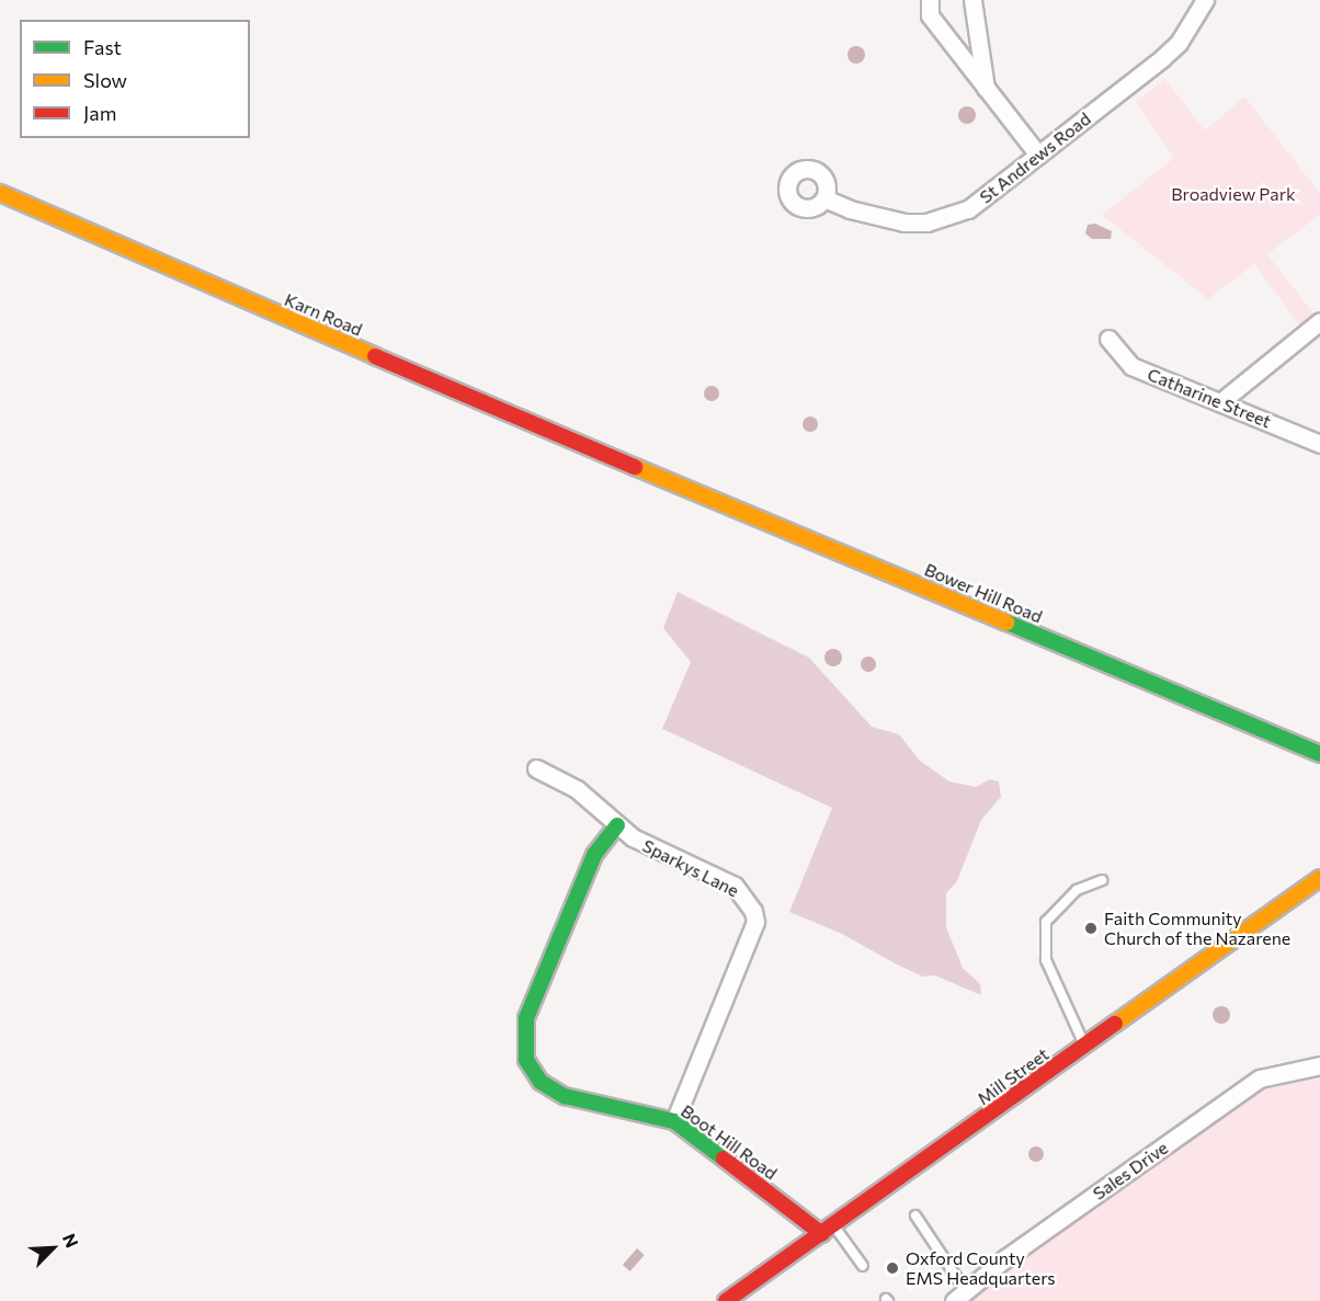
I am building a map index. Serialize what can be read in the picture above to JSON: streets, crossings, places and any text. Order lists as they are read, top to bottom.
{
  "streets": {
    "street": [
      "St Andrews Road",
      "Karn Road",
      "Catharine Street",
      "Bower Hill Road",
      "Sparkys Lane",
      "Mill Street",
      "Boot Hill Road",
      "Sales Drive"
    ]
  },
  "crossings": [
    ["Karn Road", "Bower Hill Road"],
    ["Sparkys Lane", "Boot Hill Road"],
    ["Mill Street", "Boot Hill Road"]
  ],
  "parks": ["Broadview Park"],
  "places": ["Faith Community Church of the Nazarene", "Oxford County EMS Headquarters"],
  "legend": ["Fast", "Slow", "Jam"],
  "north": "top right"
}
